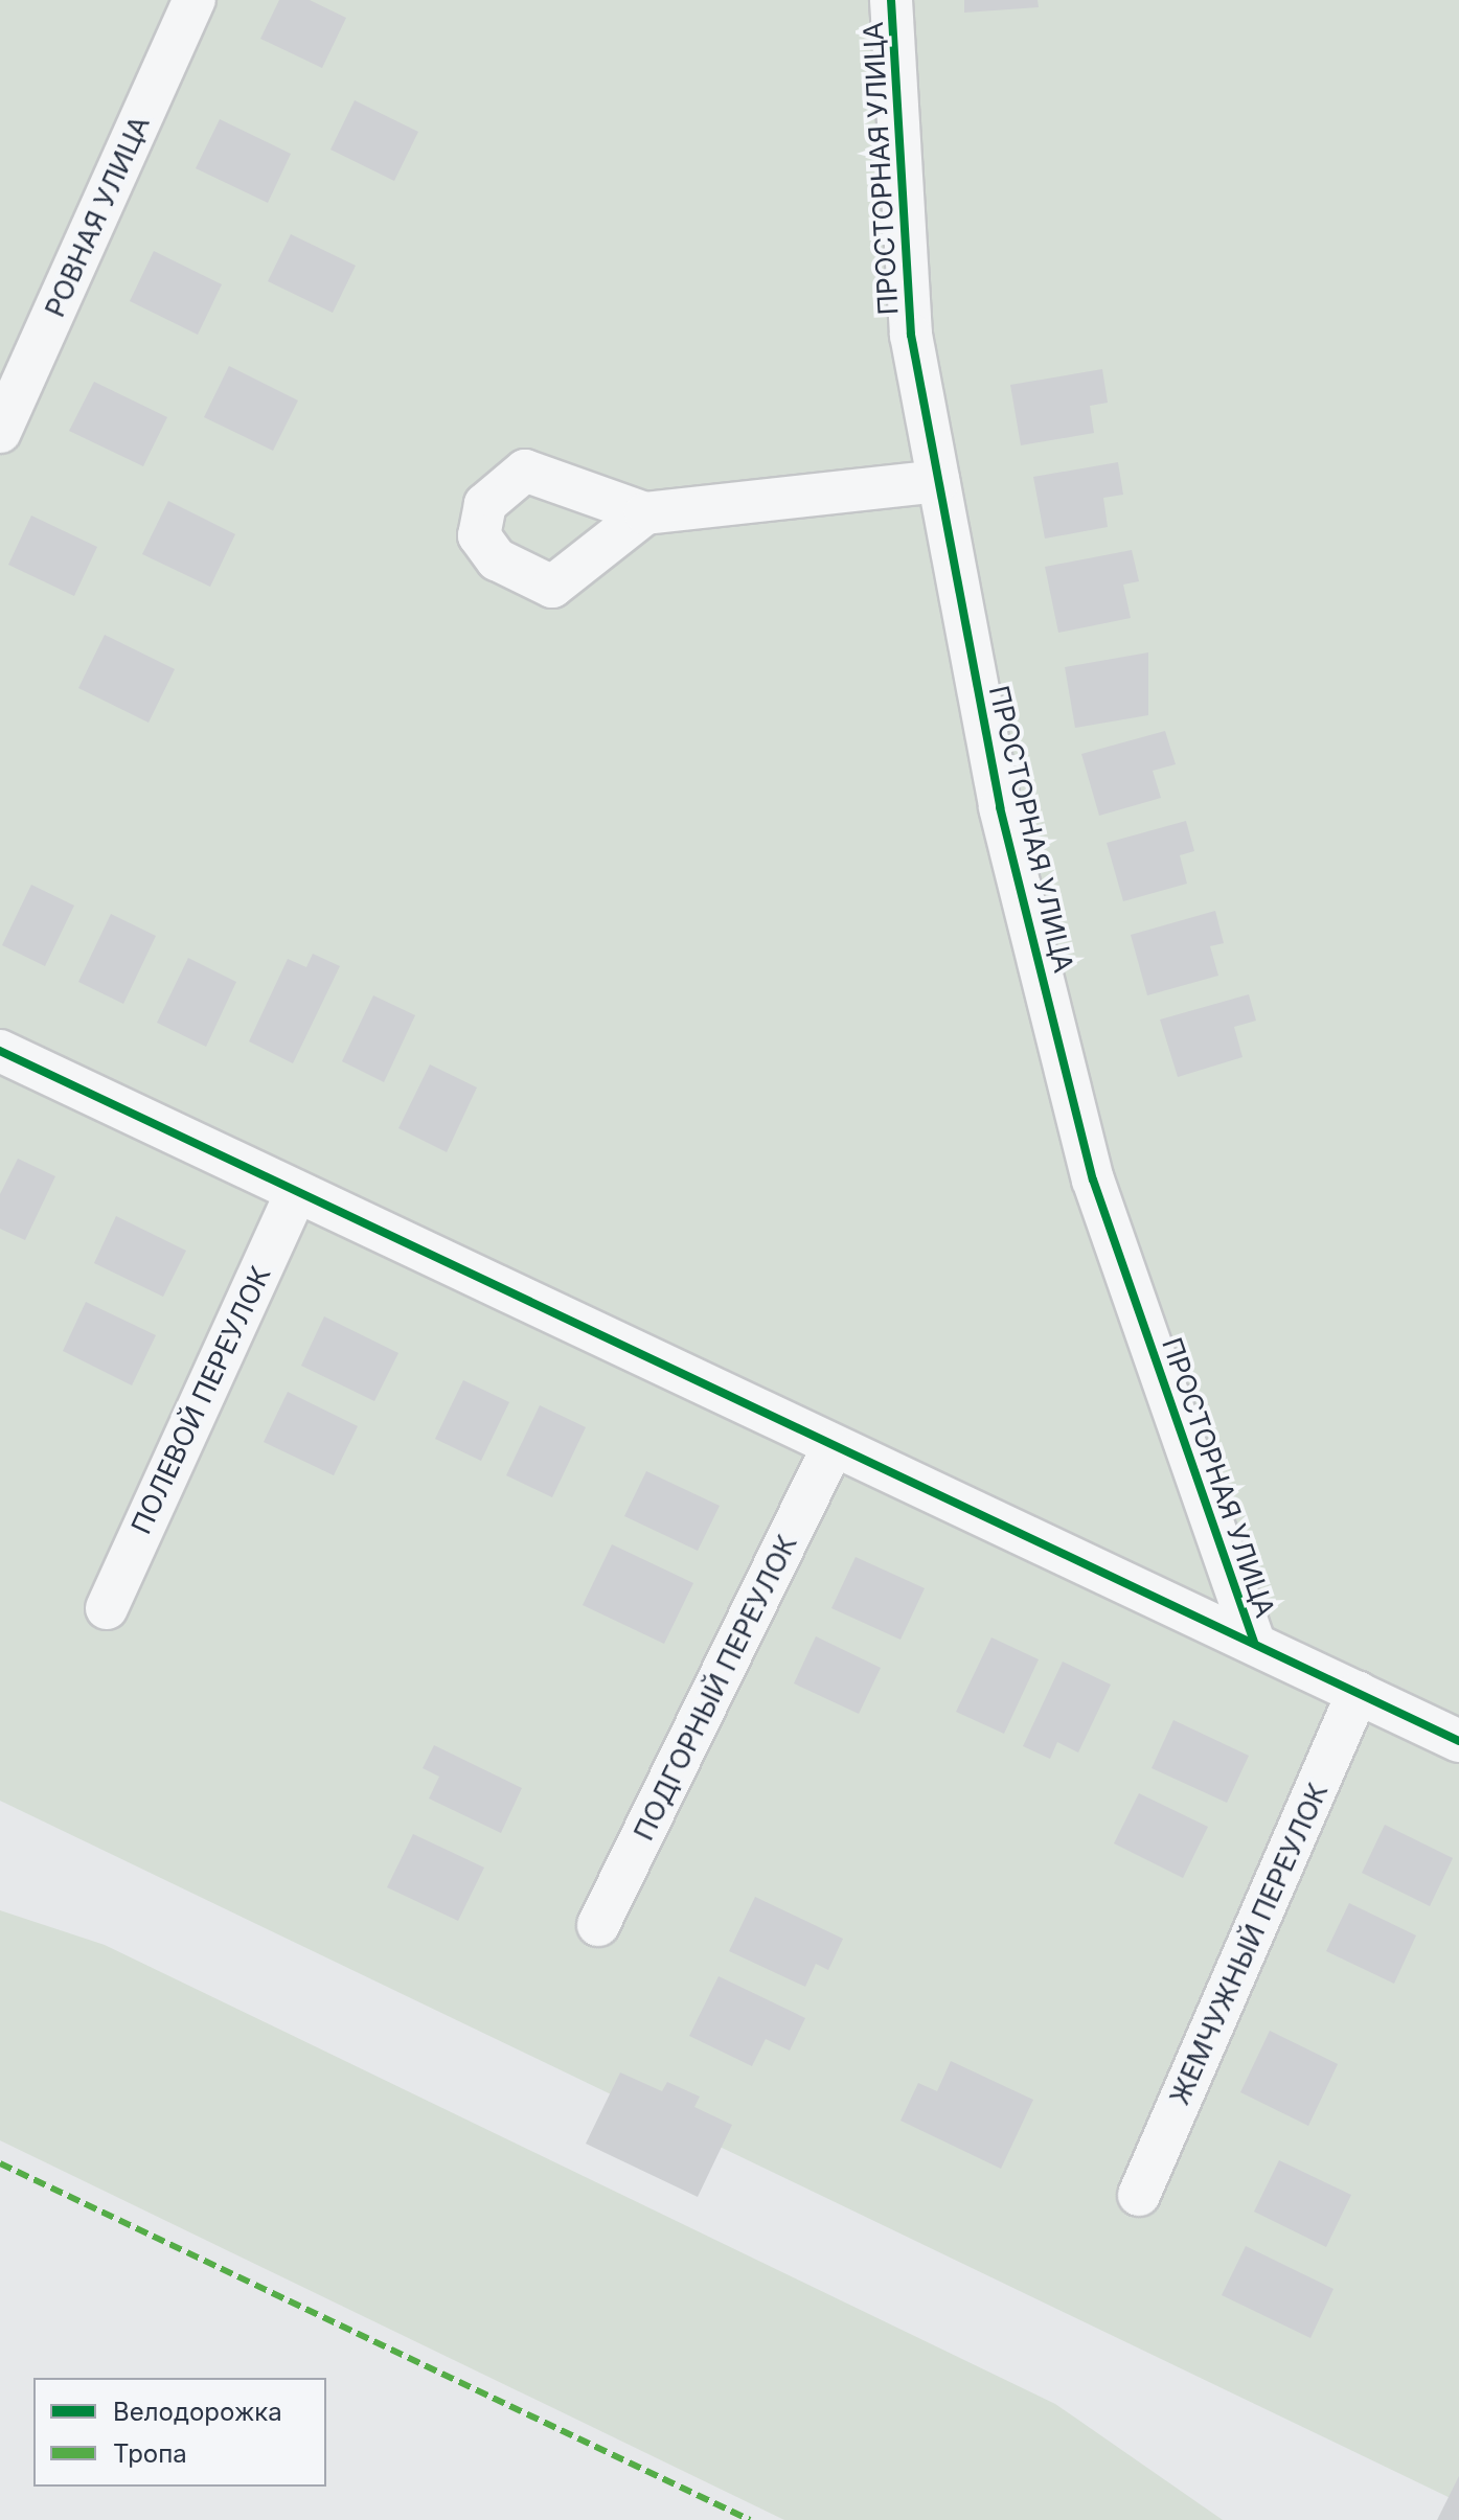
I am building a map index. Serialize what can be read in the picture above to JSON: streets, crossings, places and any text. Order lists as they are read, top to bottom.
{
  "streets": {
    "street": [
      "ПРОСТОРНАЯ УЛИЦА",
      "РОВНАЯ УЛИЦА",
      "ПОЛЕВОЙ ПЕРЕУЛОК",
      "ПОДГОРНЫЙ ПЕРЕУЛОК",
      "ЖЕМЧУЖНЫЙ ПЕРЕУЛОК"
    ]
  },
  "legend": ["Велодорожка", "Тропа"]
}
